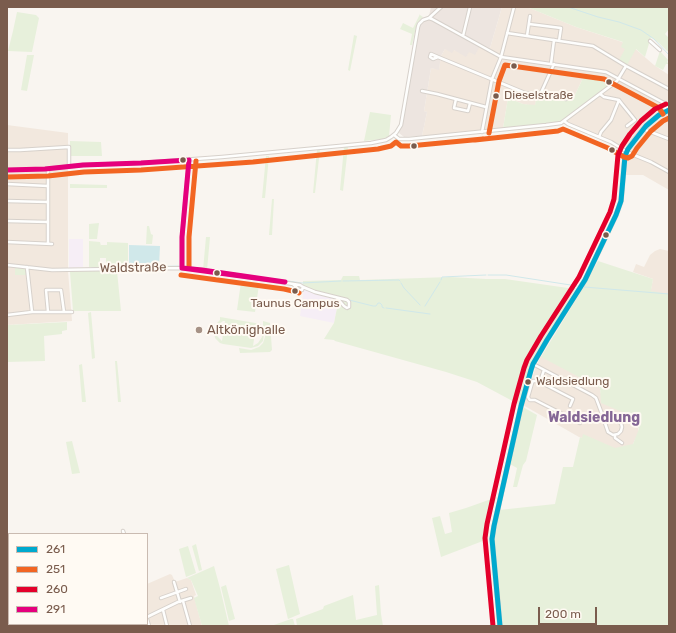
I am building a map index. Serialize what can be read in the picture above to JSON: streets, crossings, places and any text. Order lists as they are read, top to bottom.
{
  "streets": {
    "street": ["Waldstraße"]
  },
  "districts": ["Waldsiedlung"],
  "places": [
    "Dieselstraße",
    "Taunus Campus",
    "Altkönighalle",
    "Waldsiedlung"
  ],
  "lines": [
    "transit line 251",
    "transit line 260",
    "transit line 261",
    "transit line 291"
  ],
  "legend": [
    "261",
    "251",
    "260",
    "291"
  ],
  "scale_bar": "200 m"
}
